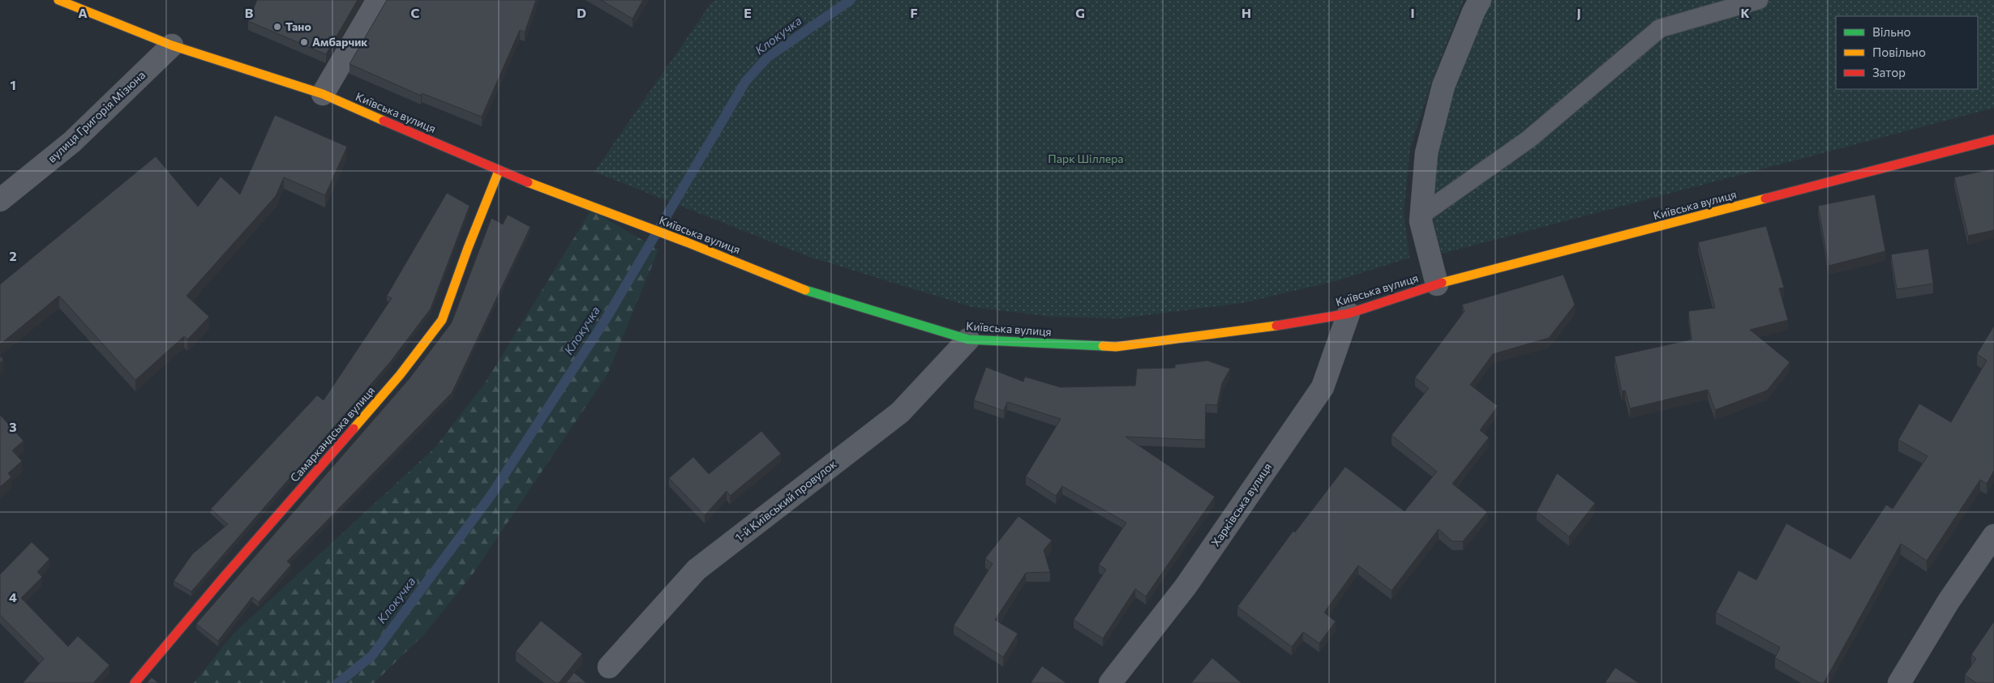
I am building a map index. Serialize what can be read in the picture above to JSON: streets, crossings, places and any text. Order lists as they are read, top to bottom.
{
  "streets": {
    "street": [
      "Київська вулиця",
      "вулиця Григорія Мізюна",
      "Самаркандська вулиця",
      "1-й Київський провулок",
      "Харківська вулиця"
    ]
  },
  "crossings": [
    ["Київська вулиця", "вулиця Григорія Мізюна"],
    ["Київська вулиця", "Самаркандська вулиця"],
    ["Київська вулиця", "1-й Київський провулок"],
    ["Київська вулиця", "Харківська вулиця"]
  ],
  "water": ["Клокучка"],
  "parks": ["Парк Шіллера"],
  "places": ["Тано", "Амбарчик"],
  "legend": ["Вільно", "Повільно", "Затор"],
  "grid": {
    "columns": [
      "A",
      "B",
      "C",
      "D",
      "E",
      "F",
      "G",
      "H",
      "I",
      "J",
      "K"
    ],
    "rows": [
      "1",
      "2",
      "3",
      "4"
    ]
  }
}
